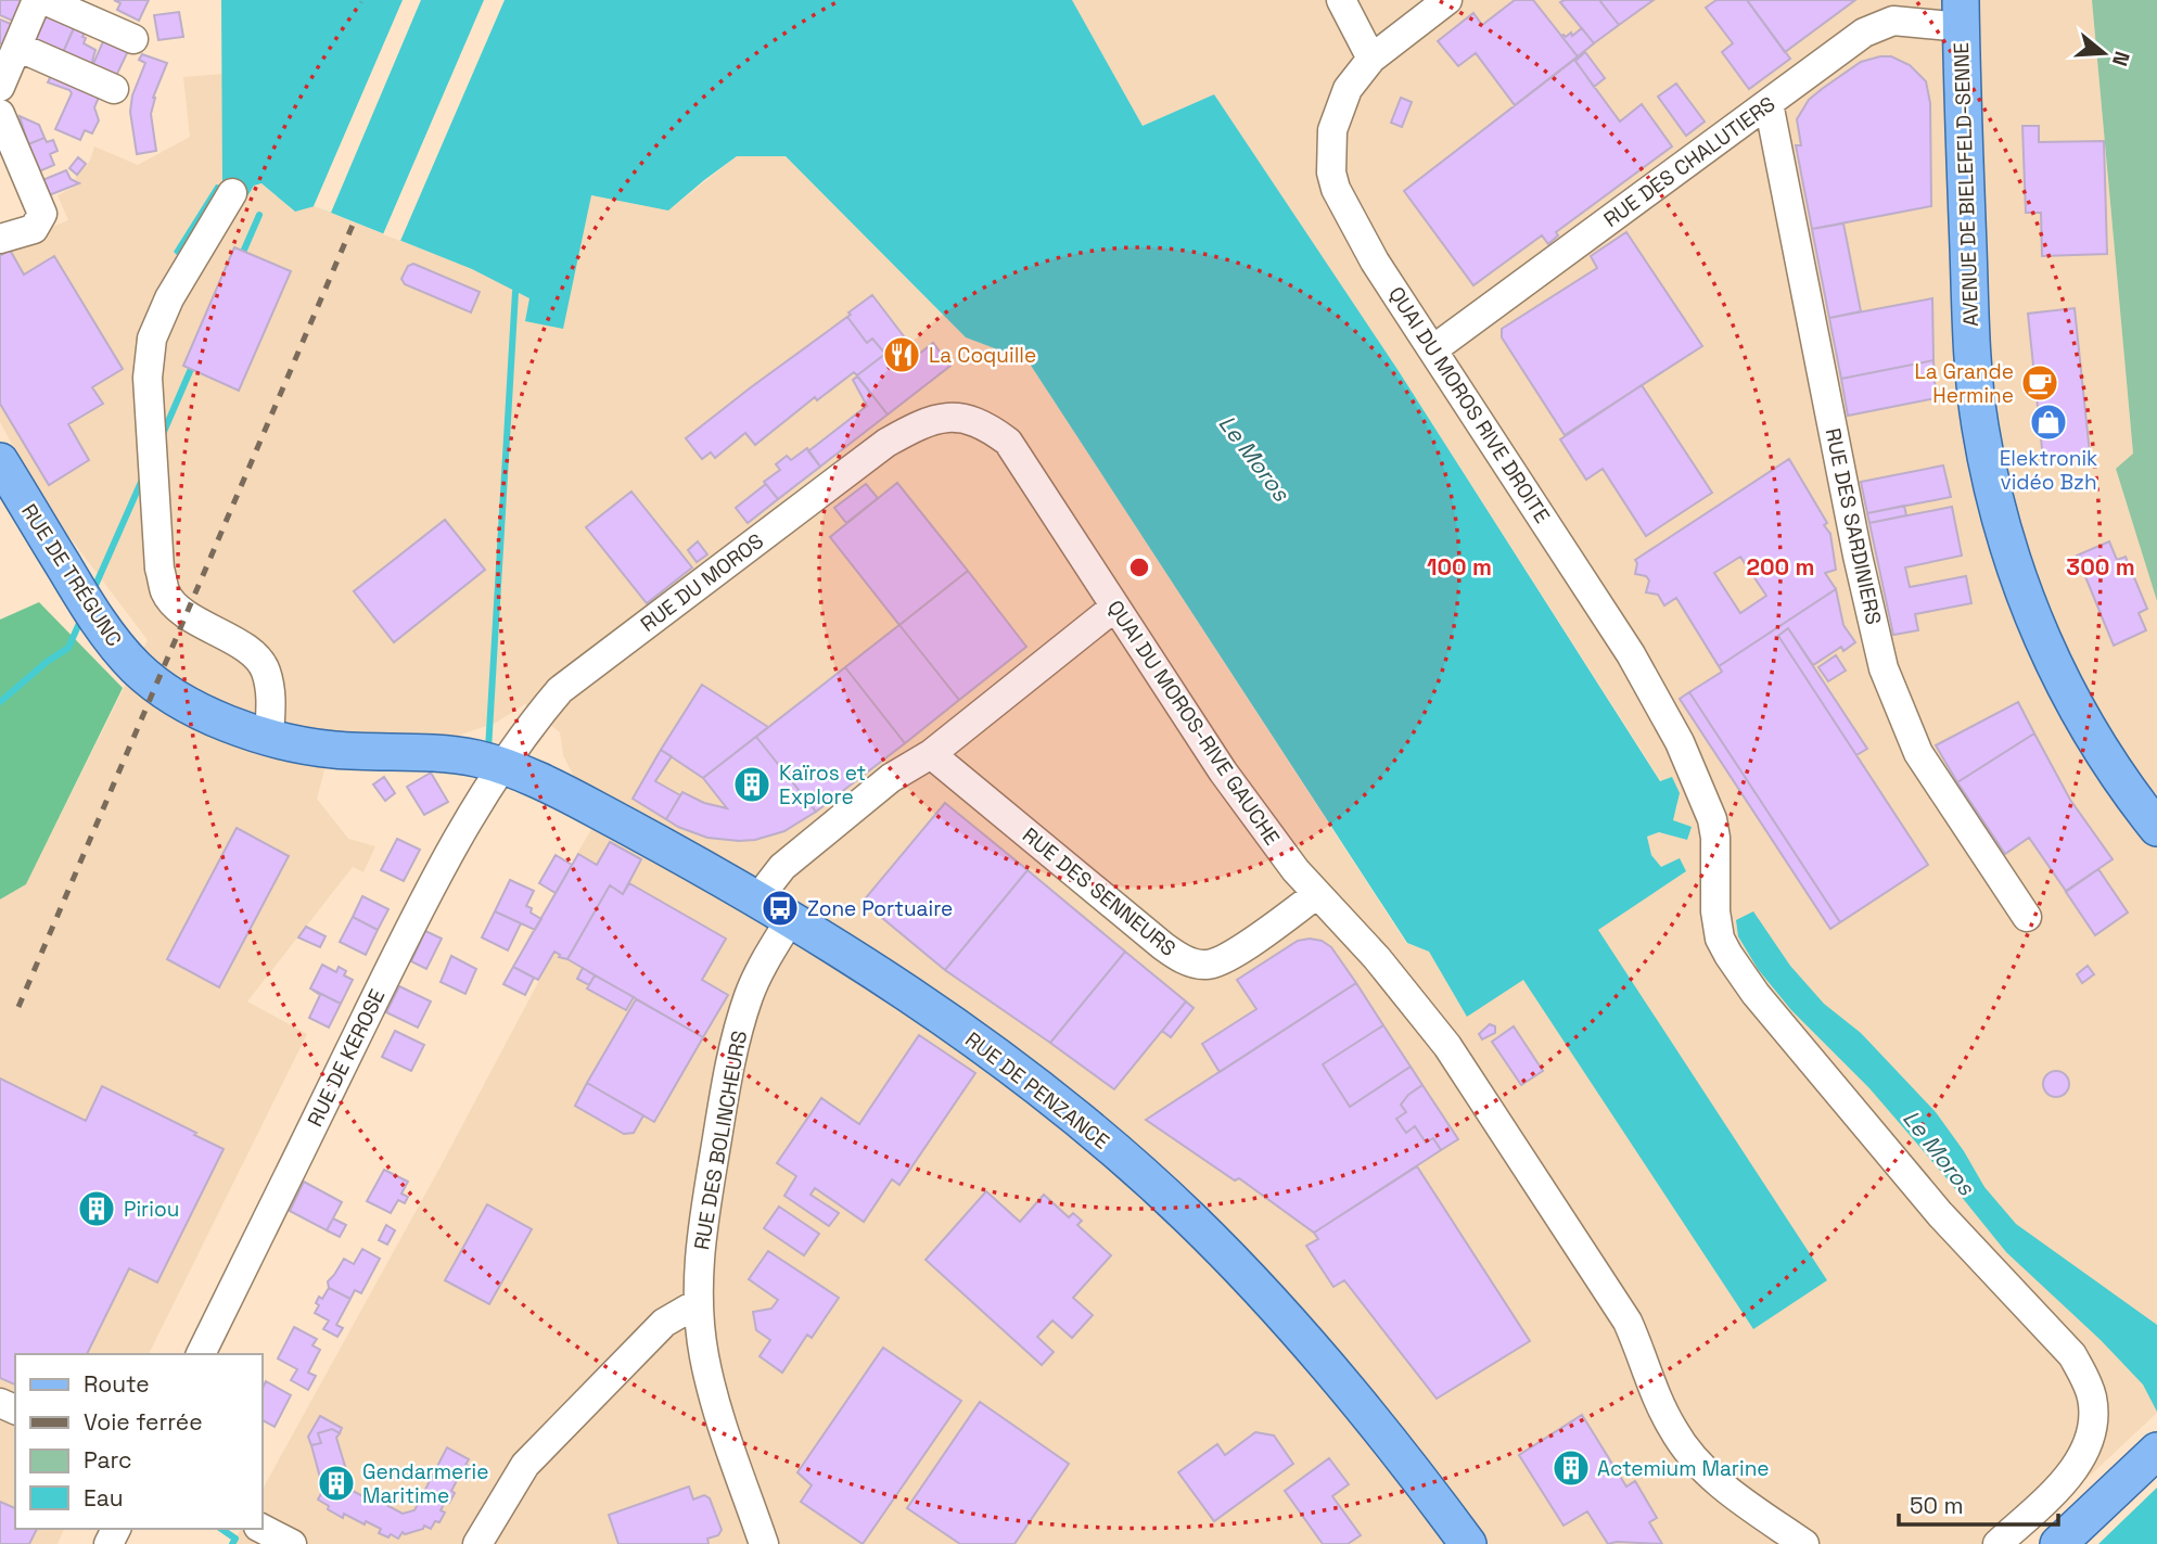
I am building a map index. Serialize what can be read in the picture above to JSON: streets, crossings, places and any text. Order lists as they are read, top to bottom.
{
  "streets": {
    "main road": ["AVENUE DE BIELEFELD-SENNE", "RUE DE TRÉGUNC", "RUE DE PENZANCE"],
    "street": [
      "RUE DES CHALUTIERS",
      "QUAI DU MOROS RIVE DROITE",
      "RUE DES SARDINIERS",
      "RUE DU MOROS",
      "QUAI DU MOROS-RIVE GAUCHE",
      "RUE DES SENNEURS",
      "RUE DE KEROSE",
      "RUE DES BOLINCHEURS"
    ]
  },
  "crossings": [
    ["RUE DES CHALUTIERS", "AVENUE DE BIELEFELD-SENNE"],
    ["RUE DES CHALUTIERS", "QUAI DU MOROS RIVE DROITE"],
    ["RUE DES CHALUTIERS", "RUE DES SARDINIERS"],
    ["RUE DE TRÉGUNC", "RUE DU MOROS"],
    ["RUE DE TRÉGUNC", "RUE DE KEROSE"],
    ["RUE DE TRÉGUNC", "RUE DE PENZANCE"],
    ["RUE DU MOROS", "QUAI DU MOROS-RIVE GAUCHE"],
    ["RUE DU MOROS", "RUE DE KEROSE"],
    ["RUE DU MOROS", "RUE DE PENZANCE"],
    ["QUAI DU MOROS-RIVE GAUCHE", "RUE DES SENNEURS"],
    ["RUE DE KEROSE", "RUE DE PENZANCE"],
    ["RUE DE PENZANCE", "RUE DES BOLINCHEURS"]
  ],
  "water": ["Le Moros"],
  "places": {
    "restaurant": ["La Coquille"],
    "cafe": ["La Grande Hermine"],
    "shop": ["Elektronik vidéo Bzh"],
    "building": [
      "Kaïros et Explore",
      "Piriou",
      "Actemium Marine",
      "Gendarmerie Maritime"
    ],
    "bus stop": ["Zone Portuaire"]
  },
  "legend": [
    "Route",
    "Voie ferrée",
    "Parc",
    "Eau"
  ],
  "scale_bar": "50 m",
  "north": "right",
  "rings": ["100 m", "200 m", "300 m"]
}
